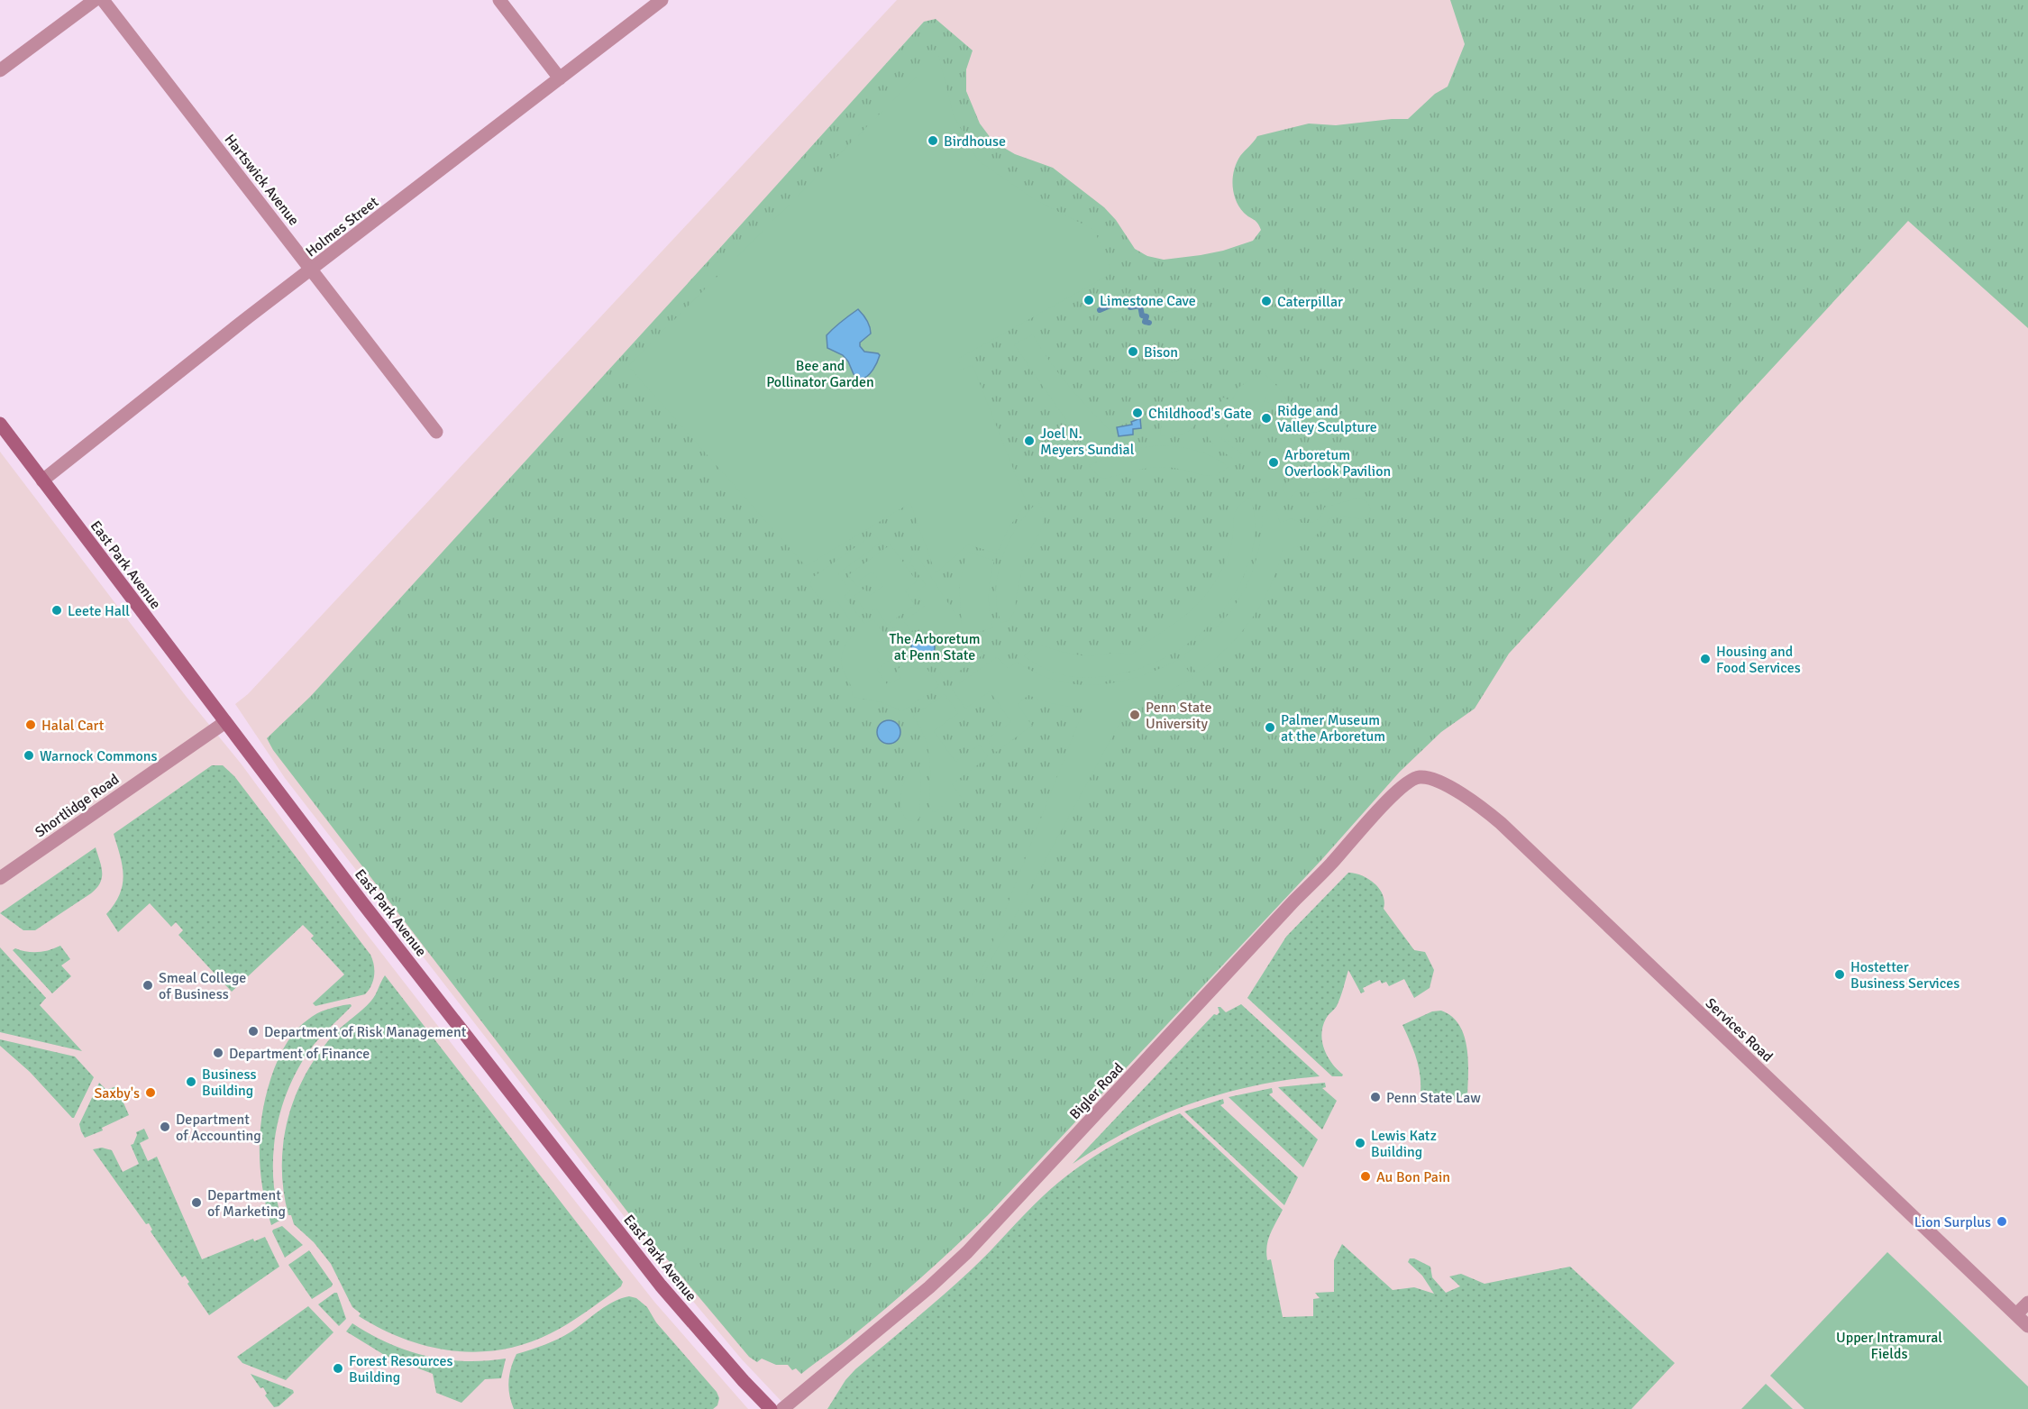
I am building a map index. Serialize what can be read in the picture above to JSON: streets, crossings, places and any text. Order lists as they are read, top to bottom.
{
  "streets": {
    "main road": ["East Park Avenue"],
    "street": [
      "Hartswick Avenue",
      "Holmes Street",
      "Shortlidge Road",
      "Services Road",
      "Bigler Road"
    ]
  },
  "crossings": [
    ["Hartswick Avenue", "Holmes Street"],
    ["Holmes Street", "East Park Avenue"],
    ["East Park Avenue", "Shortlidge Road"],
    ["Services Road", "Bigler Road"]
  ],
  "parks": ["Bee and Pollinator Garden", "The Arboretum at Penn State", "Upper Intramural Fields"],
  "places": [
    "Birdhouse",
    "Limestone Cave",
    "Caterpillar",
    "Bison",
    "Childhood's Gate",
    "Ridge and Valley Sculpture",
    "Joel N. Meyers Sundial",
    "Arboretum Overlook Pavilion",
    "Leete Hall",
    "Housing and Food Services",
    "Penn State University",
    "Halal Cart",
    "Palmer Museum at the Arboretum",
    "Warnock Commons",
    "Hostetter Business Services",
    "Smeal College of Business",
    "Department of Risk Management",
    "Department of Finance",
    "Business Building",
    "Saxby's",
    "Penn State Law",
    "Department of Accounting",
    "Lewis Katz Building",
    "Au Bon Pain",
    "Department of Marketing",
    "Lion Surplus",
    "Forest Resources Building"
  ]
}
